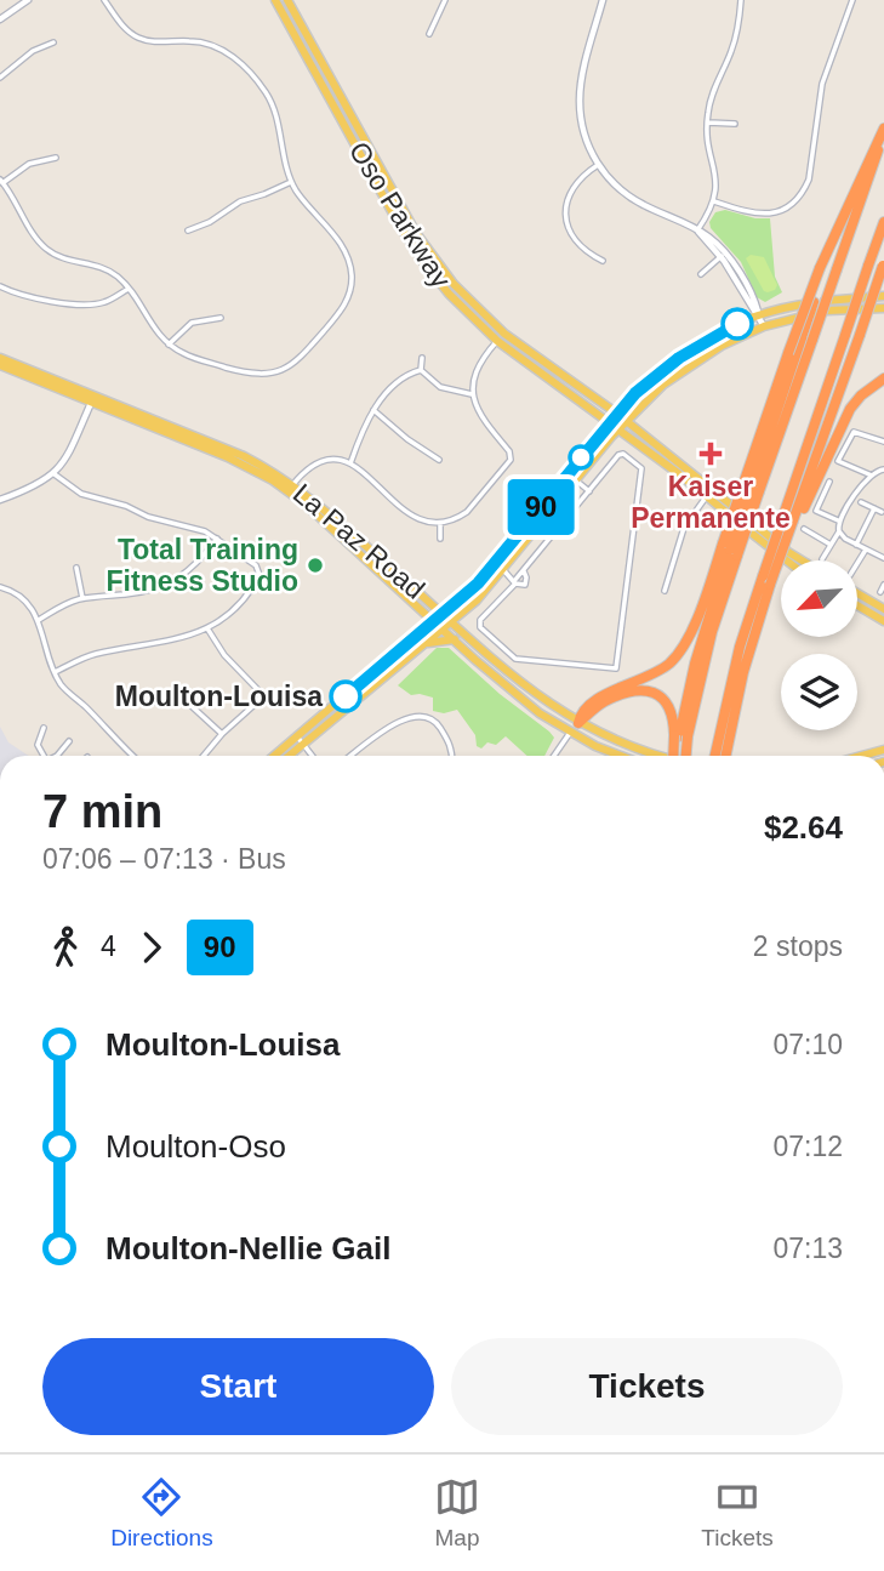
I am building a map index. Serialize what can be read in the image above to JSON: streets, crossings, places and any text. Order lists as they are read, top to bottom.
{
  "streets": {
    "main road": ["Oso Parkway", "La Paz Road"]
  },
  "places": {
    "health": ["Kaiser Permanente"],
    "other": ["Total Training Fitness Studio", "Moulton-Louisa"]
  },
  "lines": ["bus line 90"],
  "north": "bottom left",
  "page": {
    "on_map": "90",
    "heading": ["7 min", "07:06 – 07:13 · Bus", "$2.64"],
    "legs": ["4", "90", "2 stops"],
    "list": [
      {
        "name": "Moulton-Louisa",
        "value": "07:10"
      },
      {
        "name": "Moulton-Oso",
        "value": "07:12"
      },
      {
        "name": "Moulton-Nellie Gail",
        "value": "07:13"
      }
    ],
    "buttons": ["Start", "Tickets"],
    "tabs": ["Directions", "Map", "Tickets"]
  }
}
